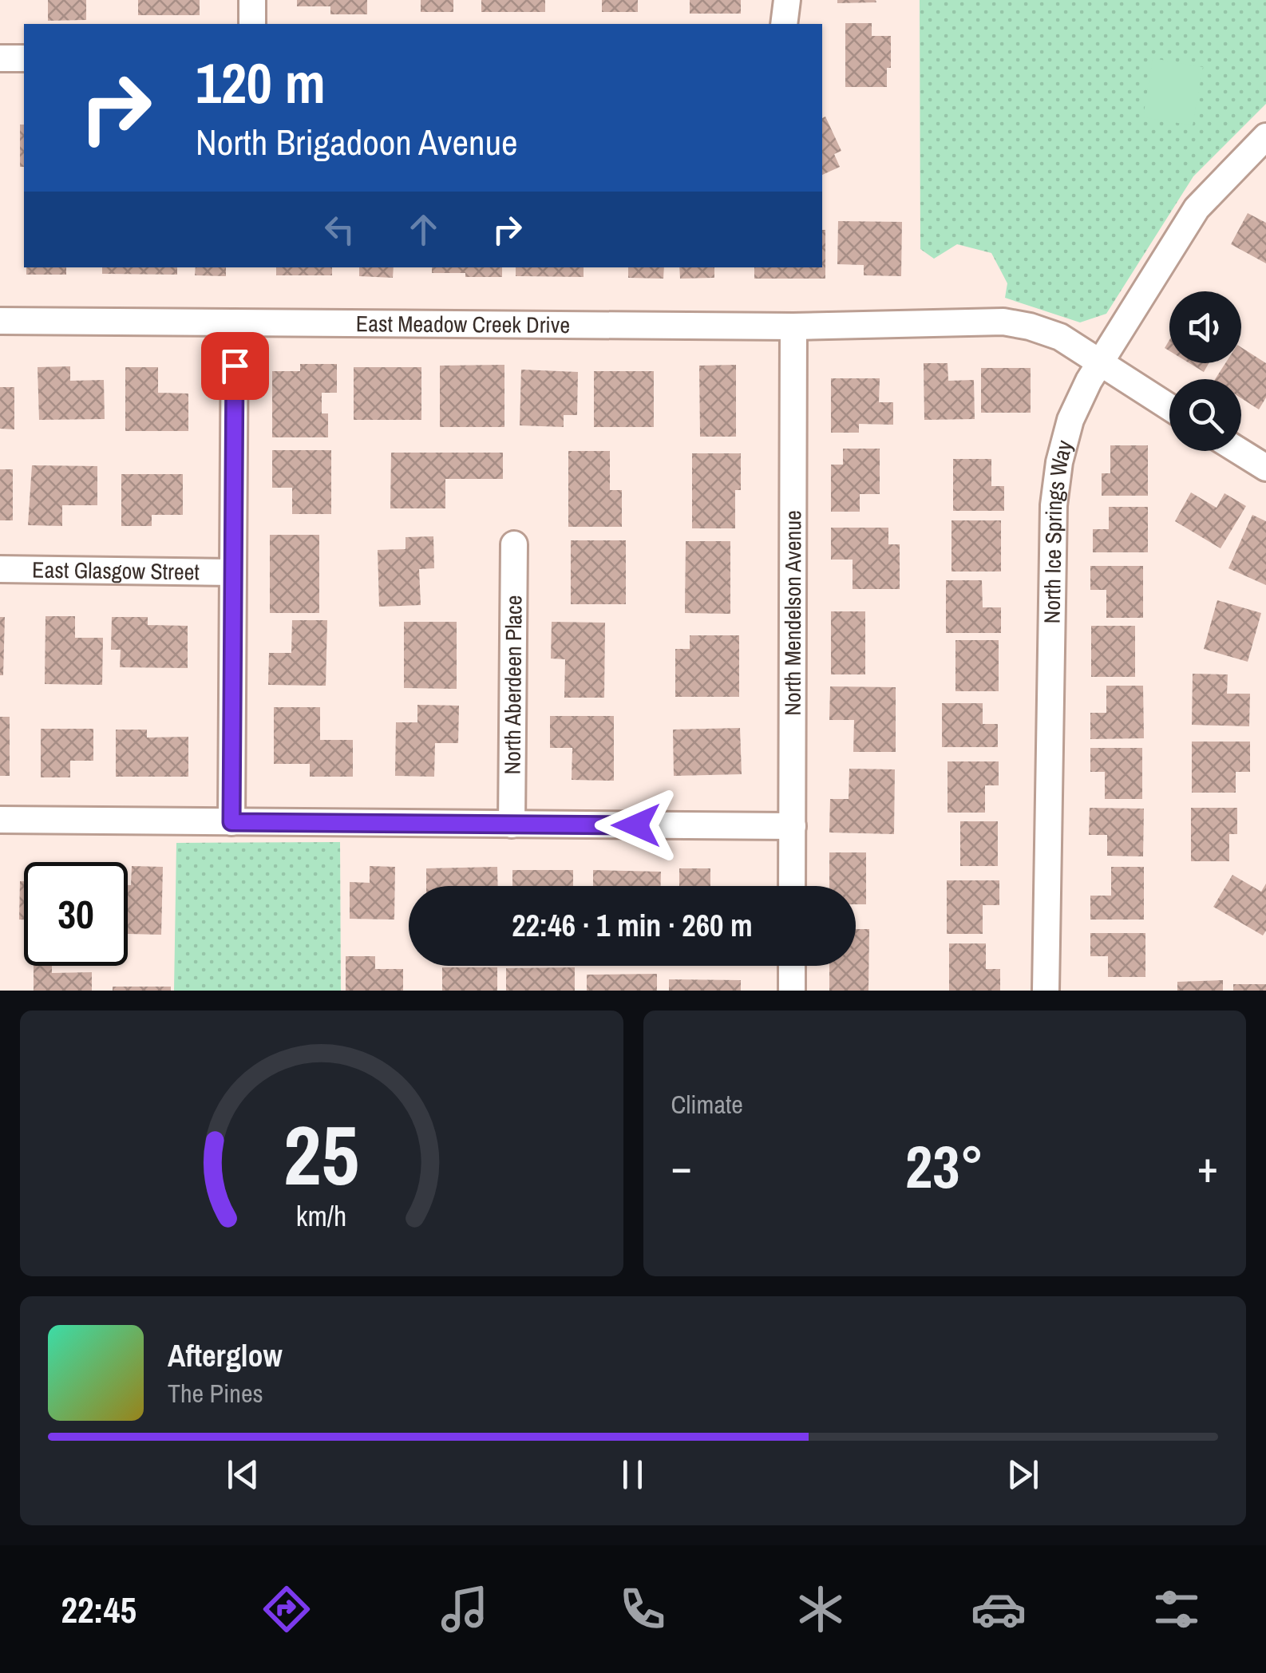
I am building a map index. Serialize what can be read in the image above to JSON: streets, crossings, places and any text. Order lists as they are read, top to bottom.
{
  "streets": {
    "street": [
      "East Meadow Creek Drive",
      "North Ice Springs Way",
      "East Glasgow Street",
      "North Mendelson Avenue",
      "North Aberdeen Place"
    ]
  },
  "crossings": [
    ["East Meadow Creek Drive", "North Ice Springs Way"],
    ["East Meadow Creek Drive", "North Mendelson Avenue"]
  ],
  "page": {
    "turn": ["120 m", "North Brigadoon Avenue"],
    "limit": "30",
    "trip": "22:46 · 1 min · 260 m",
    "tile": "Climate",
    "heat": ["−", "23°", "+"],
    "song": ["Afterglow", "The Pines"],
    "tabs": "22:45",
    "gauge": ["25", "km/h"]
  }
}
